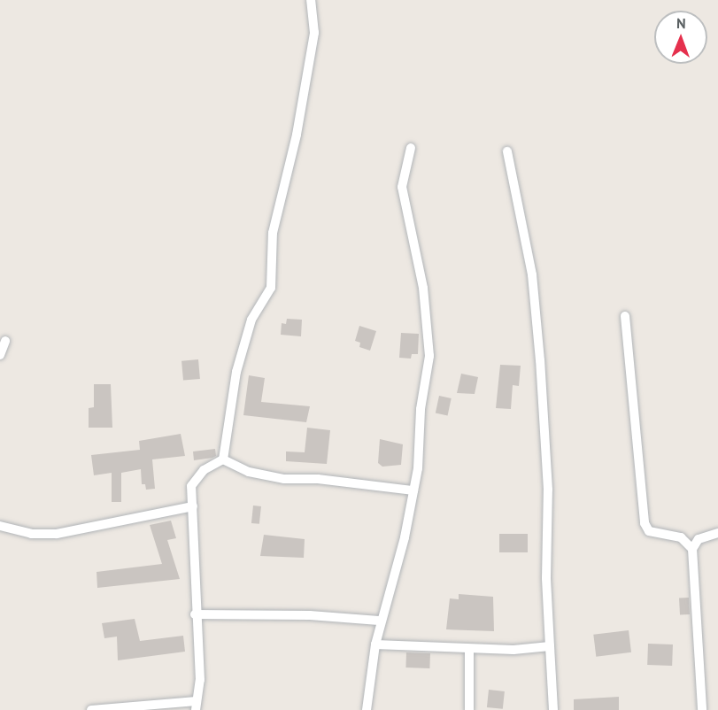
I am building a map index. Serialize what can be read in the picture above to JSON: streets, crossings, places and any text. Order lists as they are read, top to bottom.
{
  "north": "top"
}
